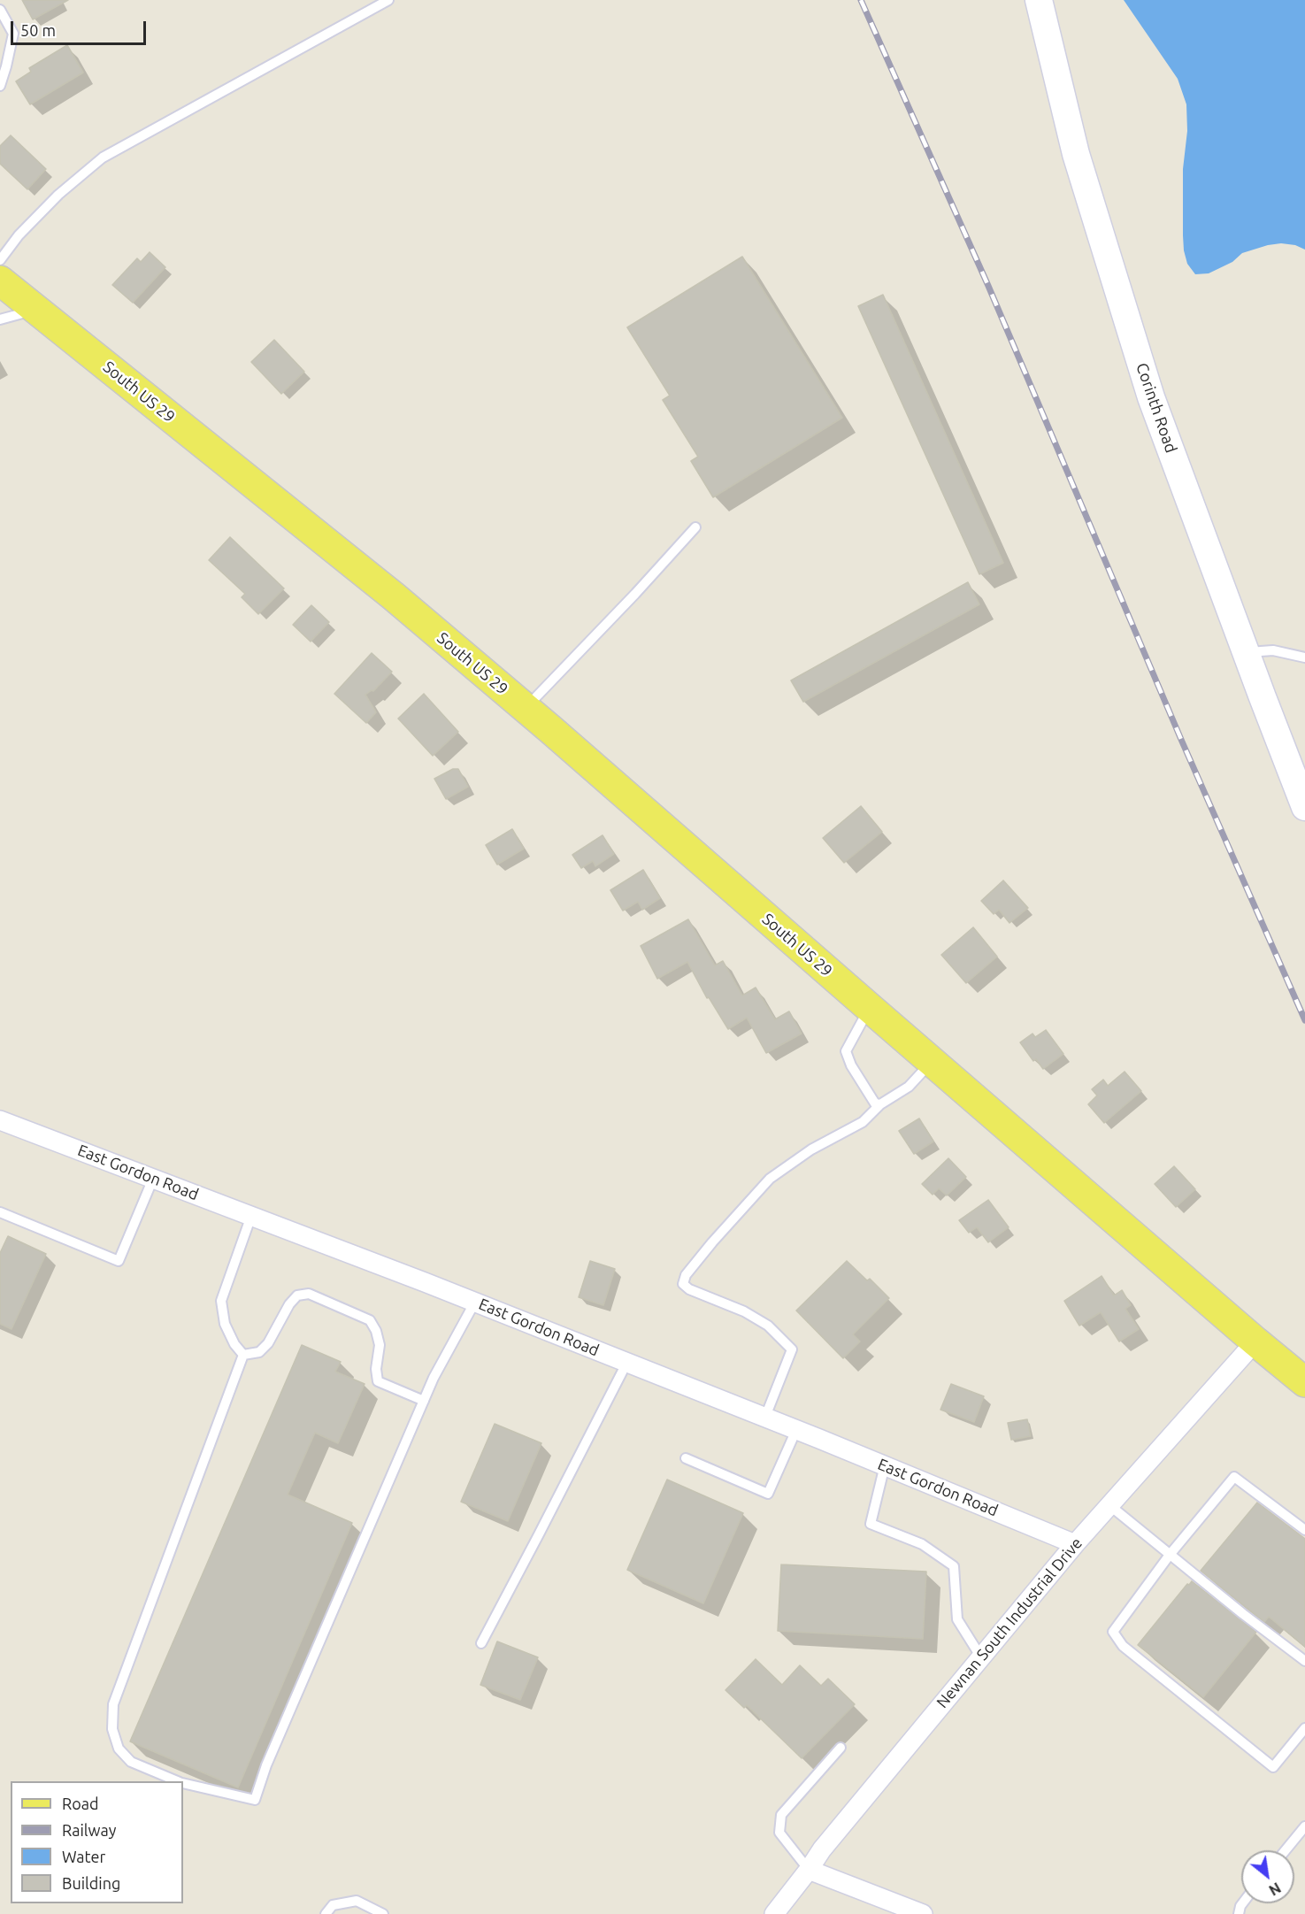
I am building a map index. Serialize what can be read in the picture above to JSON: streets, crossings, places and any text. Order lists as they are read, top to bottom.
{
  "streets": {
    "main road": ["South US 29"],
    "street": ["Corinth Road", "East Gordon Road", "Newnan South Industrial Drive"]
  },
  "crossings": [
    ["South US 29", "Newnan South Industrial Drive"],
    ["East Gordon Road", "Newnan South Industrial Drive"]
  ],
  "legend": [
    "Road",
    "Railway",
    "Water",
    "Building"
  ],
  "scale_bar": "50 m",
  "north": "bottom right"
}
